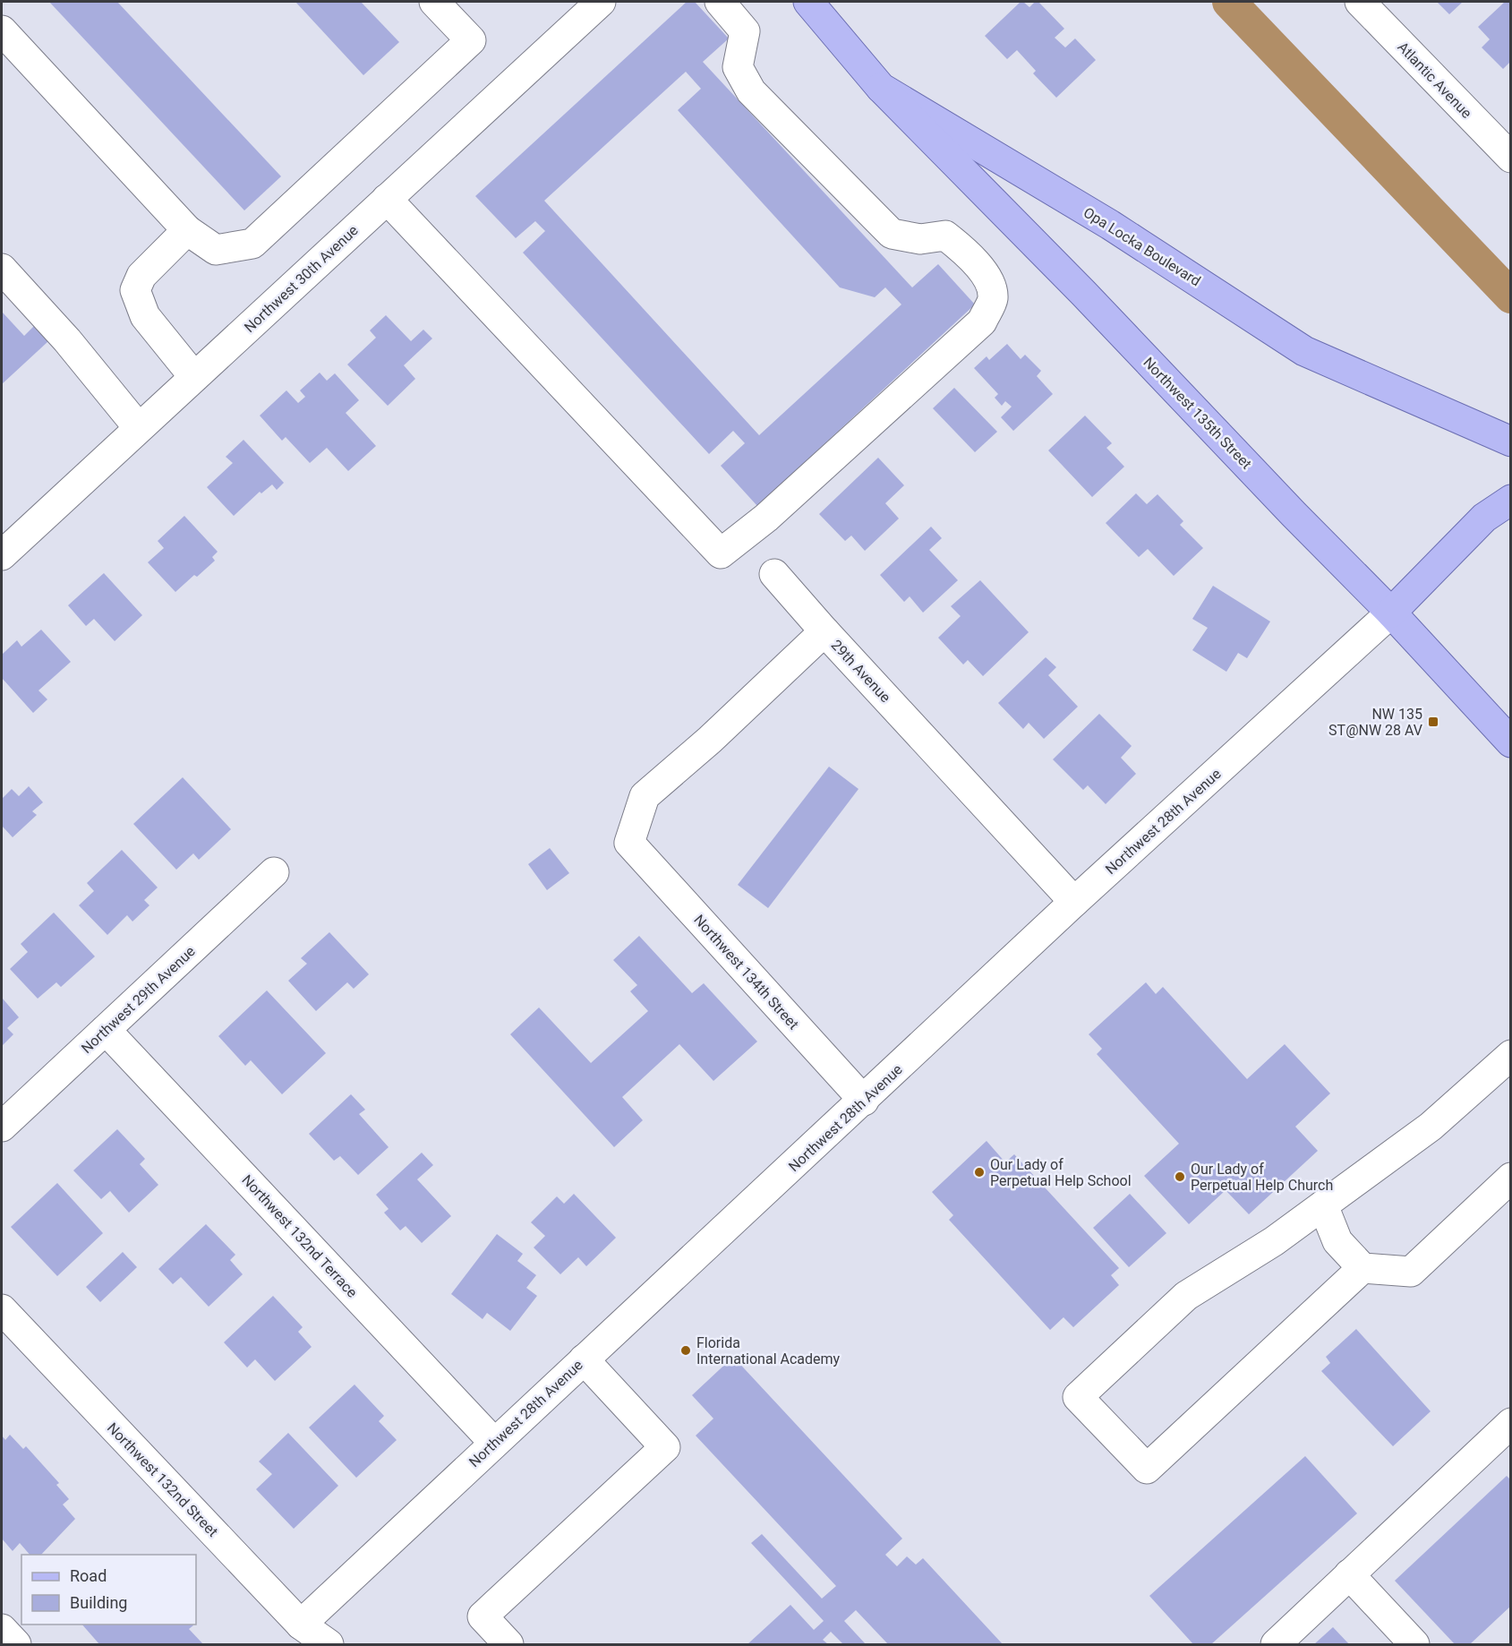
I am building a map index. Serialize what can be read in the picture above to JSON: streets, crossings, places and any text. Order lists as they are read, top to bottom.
{
  "streets": {
    "main road": ["Opa Locka Boulevard", "Northwest 135th Street"],
    "street": [
      "Atlantic Avenue",
      "Northwest 30th Avenue",
      "29th Avenue",
      "Northwest 28th Avenue",
      "Northwest 134th Street",
      "Northwest 29th Avenue",
      "Northwest 132nd Terrace",
      "Northwest 132nd Street"
    ]
  },
  "crossings": [
    ["Opa Locka Boulevard", "Northwest 135th Street"],
    ["Northwest 135th Street", "Northwest 28th Avenue"],
    ["29th Avenue", "Northwest 28th Avenue"],
    ["29th Avenue", "Northwest 134th Street"],
    ["Northwest 28th Avenue", "Northwest 134th Street"],
    ["Northwest 28th Avenue", "Northwest 132nd Terrace"],
    ["Northwest 28th Avenue", "Northwest 132nd Street"],
    ["Northwest 29th Avenue", "Northwest 132nd Terrace"]
  ],
  "places": {
    "transit": ["NW 135 ST@NW 28 AV"],
    "other": ["Our Lady of Perpetual Help School", "Our Lady of Perpetual Help Church", "Florida International Academy"]
  },
  "legend": ["Road", "Building"]
}
